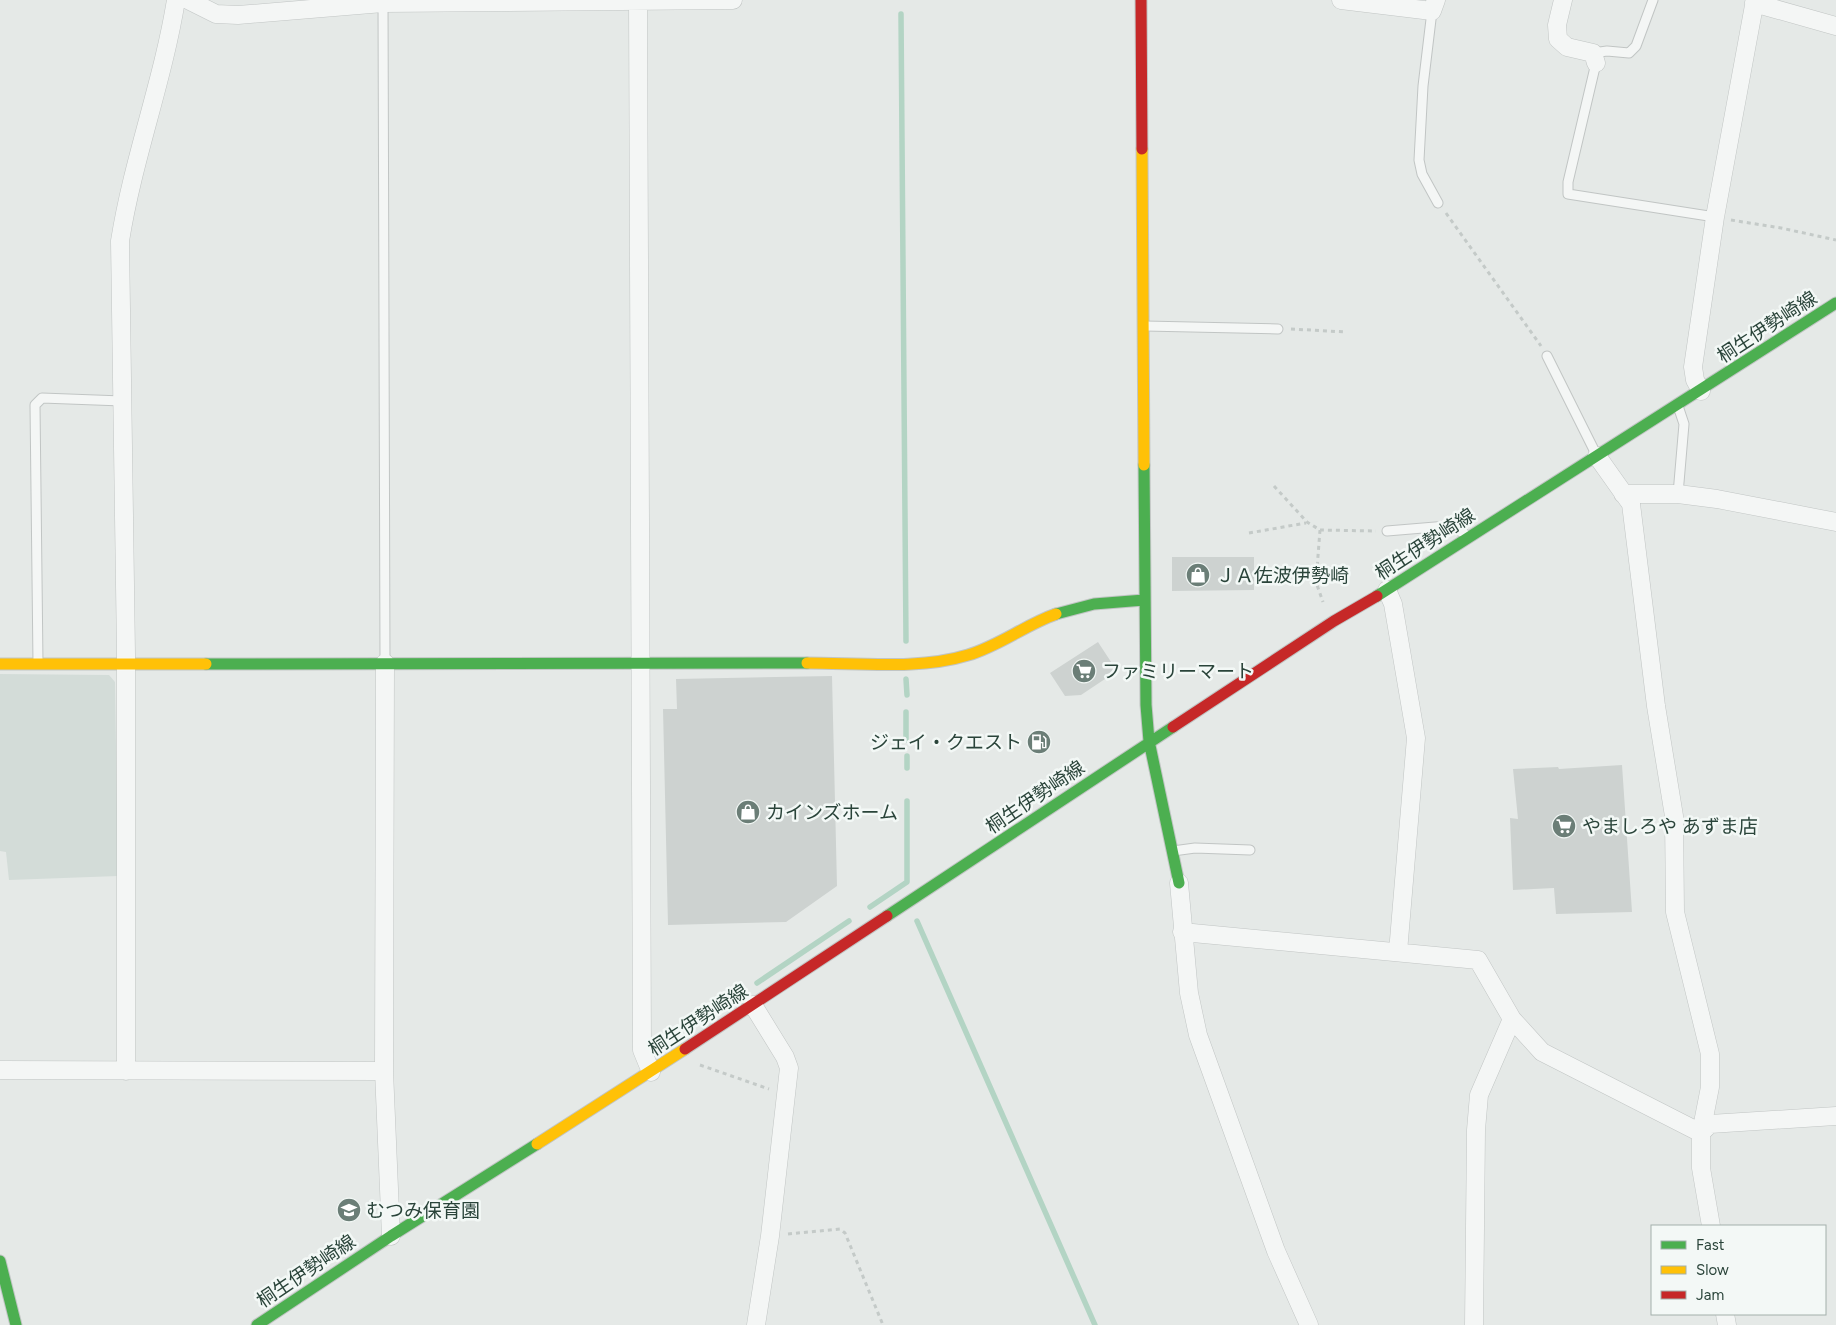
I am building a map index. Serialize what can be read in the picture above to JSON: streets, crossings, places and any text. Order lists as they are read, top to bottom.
{
  "streets": {
    "street": ["桐生伊勢崎線"]
  },
  "places": {
    "shop": ["ＪＡ佐波伊勢崎", "カインズホーム"],
    "supermarket": ["ファミリーマート", "やましろや あずま店"],
    "fuel station": ["ジェイ・クエスト"],
    "school or university": ["むつみ保育園"]
  },
  "legend": ["Fast", "Slow", "Jam"]
}
